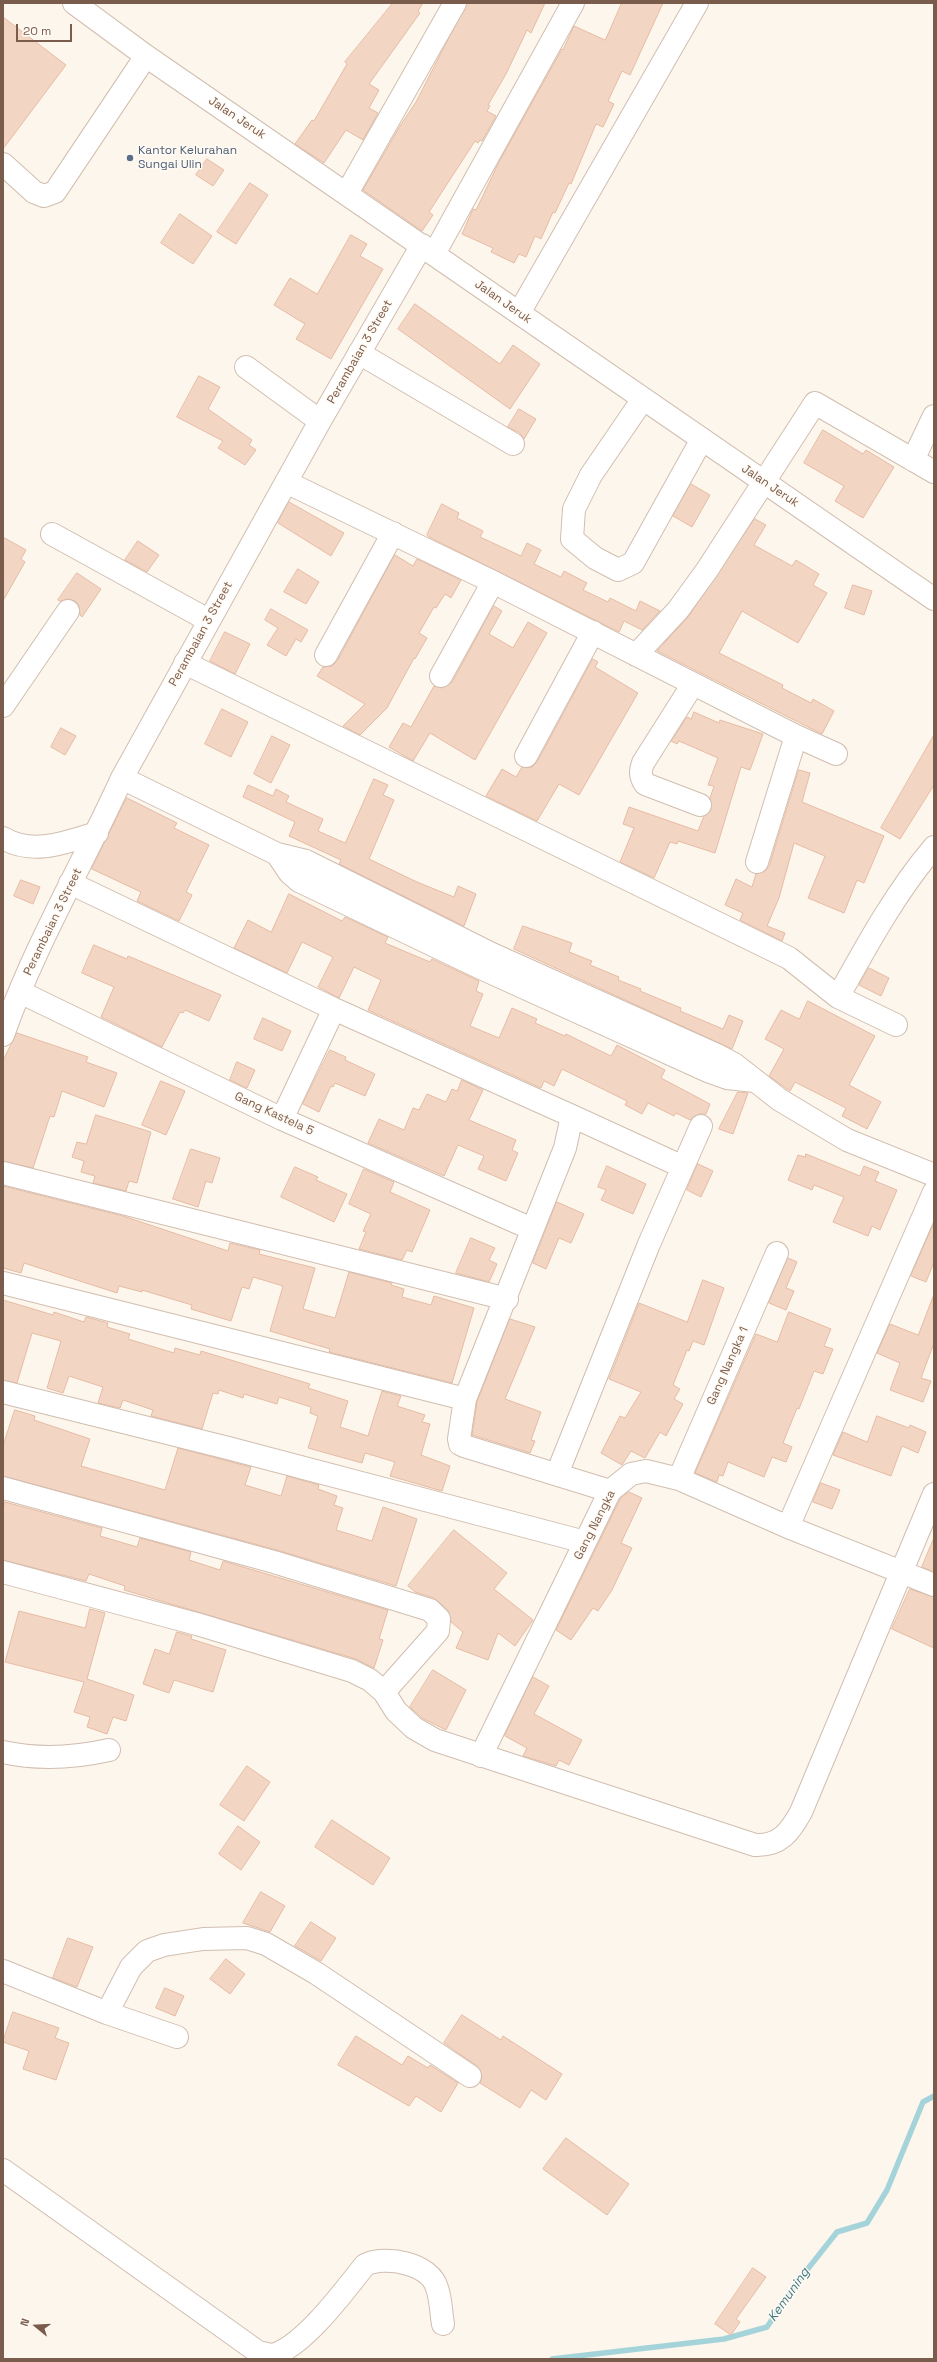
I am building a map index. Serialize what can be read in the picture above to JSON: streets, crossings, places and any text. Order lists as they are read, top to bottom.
{
  "streets": {
    "street": [
      "Jalan Jeruk",
      "Perambaian 3 Street",
      "Gang Kastela 5",
      "Gang Nangka 1",
      "Gang Nangka"
    ]
  },
  "crossings": [
    ["Jalan Jeruk", "Perambaian 3 Street"],
    ["Perambaian 3 Street", "Gang Kastela 5"],
    ["Gang Nangka 1", "Gang Nangka"]
  ],
  "water": ["Kemuning"],
  "places": ["Kantor Kelurahan Sungai Ulin"],
  "scale_bar": "20 m",
  "north": "left"
}
